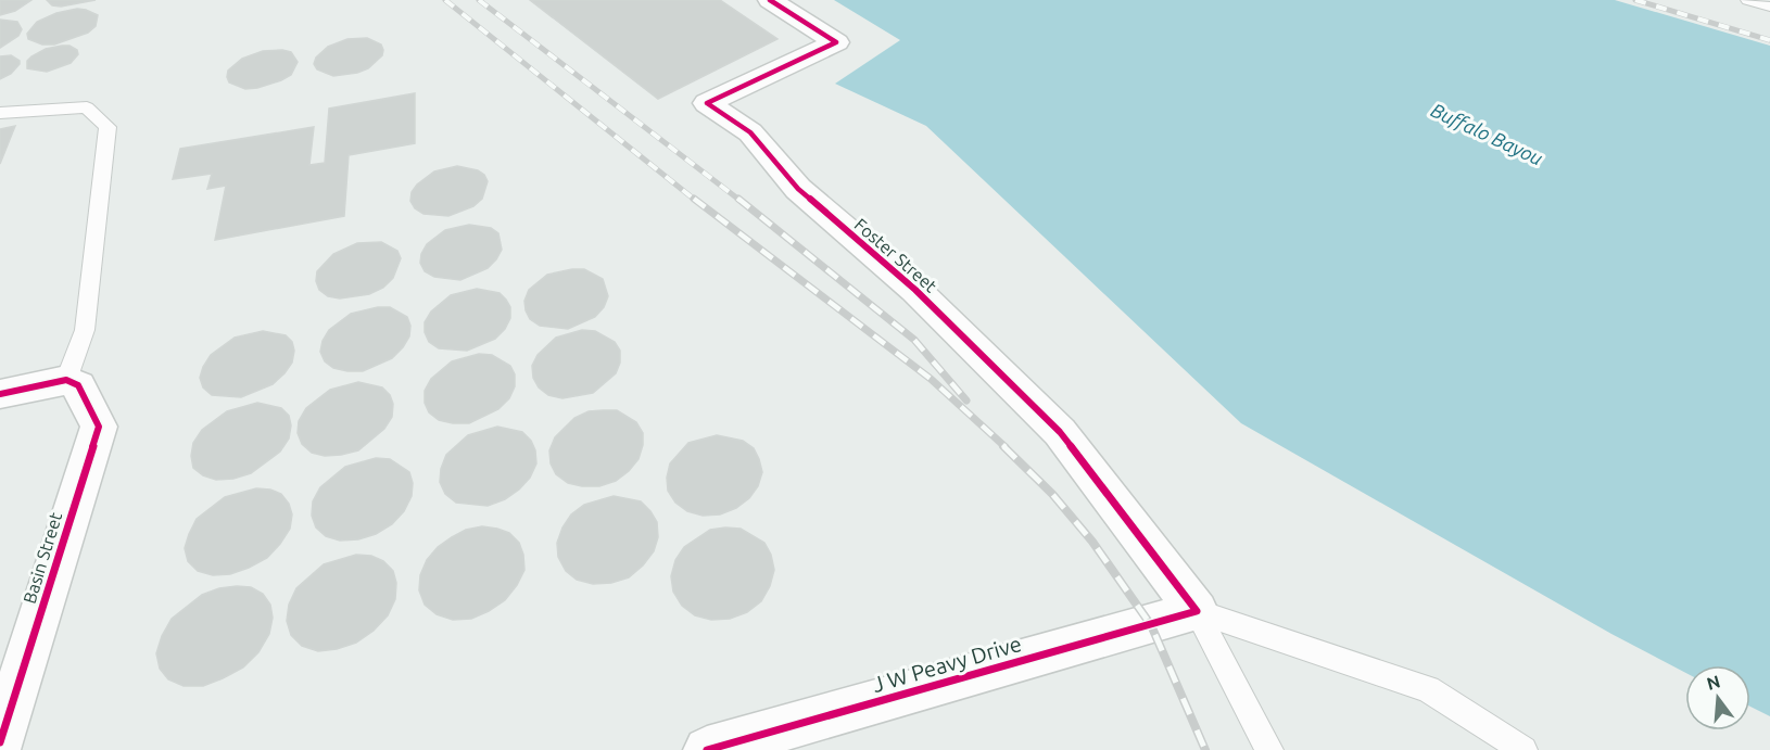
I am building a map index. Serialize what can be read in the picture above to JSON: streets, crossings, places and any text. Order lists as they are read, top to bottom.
{
  "streets": {
    "street": ["Foster Street", "Basin Street", "J W Peavy Drive"]
  },
  "crossings": [
    ["Foster Street", "J W Peavy Drive"]
  ],
  "water": ["Buffalo Bayou"],
  "north": "top"
}
